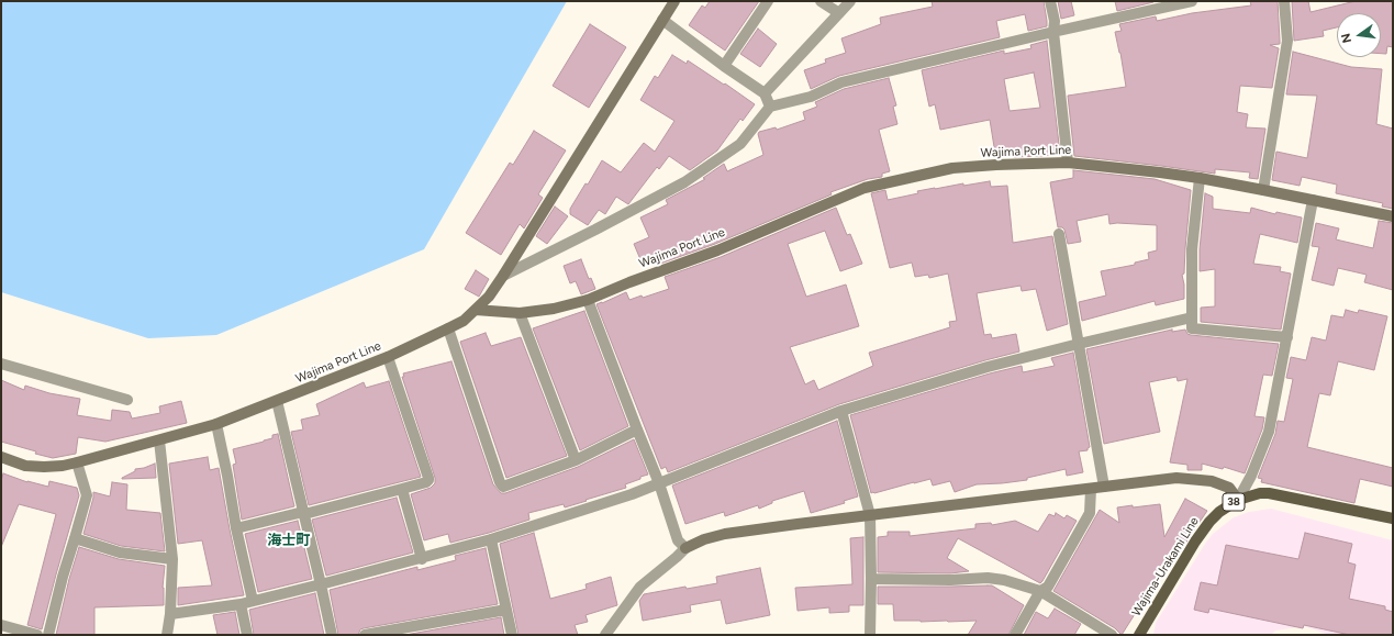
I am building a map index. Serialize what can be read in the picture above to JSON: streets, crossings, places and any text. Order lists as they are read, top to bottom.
{
  "streets": {
    "main road": ["Wajima Port Line", "38", "Wajima-Urakami Line"]
  },
  "districts": ["海士町"],
  "north": "left"
}
